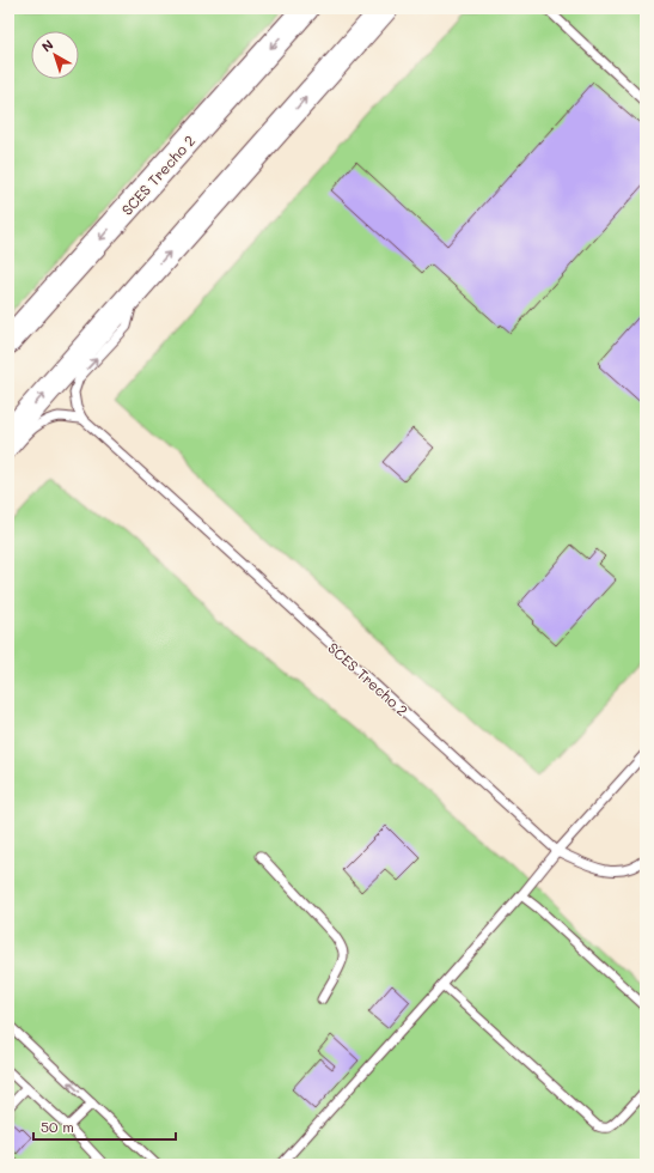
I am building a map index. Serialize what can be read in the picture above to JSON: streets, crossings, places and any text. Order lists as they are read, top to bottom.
{
  "streets": {
    "main road": ["SCES Trecho 2"]
  },
  "scale_bar": "50 m",
  "north": "top left"
}
